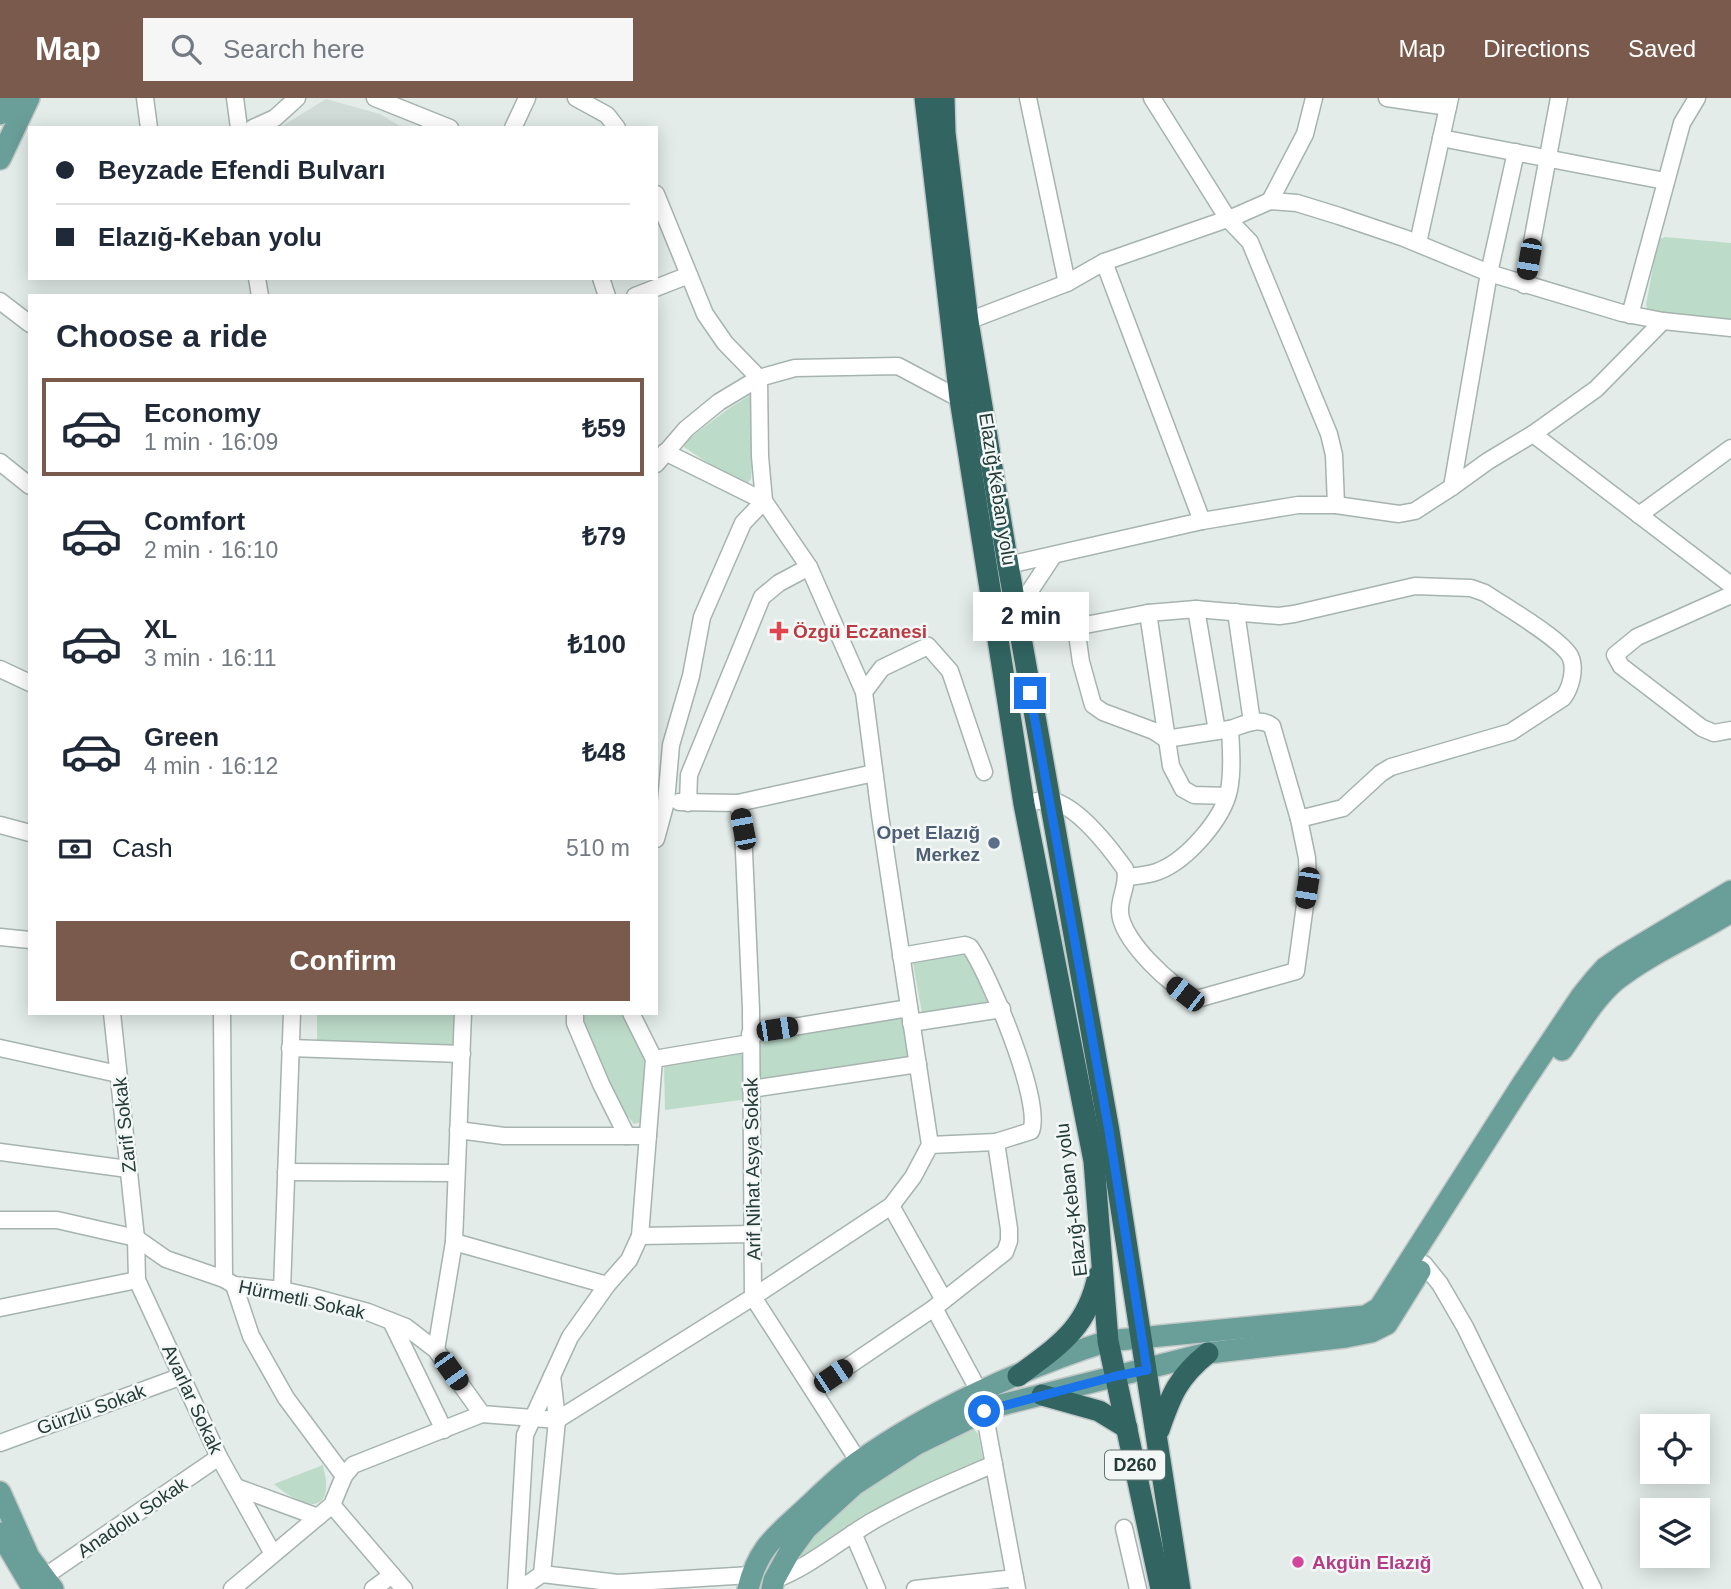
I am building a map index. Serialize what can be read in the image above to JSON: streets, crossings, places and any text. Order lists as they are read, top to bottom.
{
  "streets": {
    "highway": ["Elazığ-Keban yolu", "D260"],
    "street": [
      "Zarif Sokak",
      "Arif Nihat Asya Sokak",
      "Hürmetli Sokak",
      "Avarlar Sokak",
      "Gürzlü Sokak",
      "Anadolu Sokak"
    ]
  },
  "crossings": [
    ["Zarif Sokak", "Hürmetli Sokak"],
    ["Zarif Sokak", "Avarlar Sokak"],
    ["Hürmetli Sokak", "Avarlar Sokak"],
    ["Avarlar Sokak", "Gürzlü Sokak"],
    ["Avarlar Sokak", "Anadolu Sokak"]
  ],
  "places": {
    "health": ["Özgü Eczanesi"],
    "other": ["Opet Elazığ Merkez", "Akgün Elazığ"]
  },
  "page": {
    "header": "Map",
    "search": "Search here",
    "nav": ["Map", "Directions", "Saved"],
    "banner": ["Beyzade Efendi Bulvarı", "Elazığ-Keban yolu"],
    "heading": "Choose a ride",
    "list": [
      {
        "name": "Economy",
        "note": "1 min · 16:09",
        "value": "₺59"
      },
      {
        "name": "Comfort",
        "note": "2 min · 16:10",
        "value": "₺79"
      },
      {
        "name": "XL",
        "note": "3 min · 16:11",
        "value": "₺100"
      },
      {
        "name": "Green",
        "note": "4 min · 16:12",
        "value": "₺48"
      }
    ],
    "bubble": "2 min",
    "pay": ["Cash", "510 m"],
    "buttons": "Confirm"
  }
}
